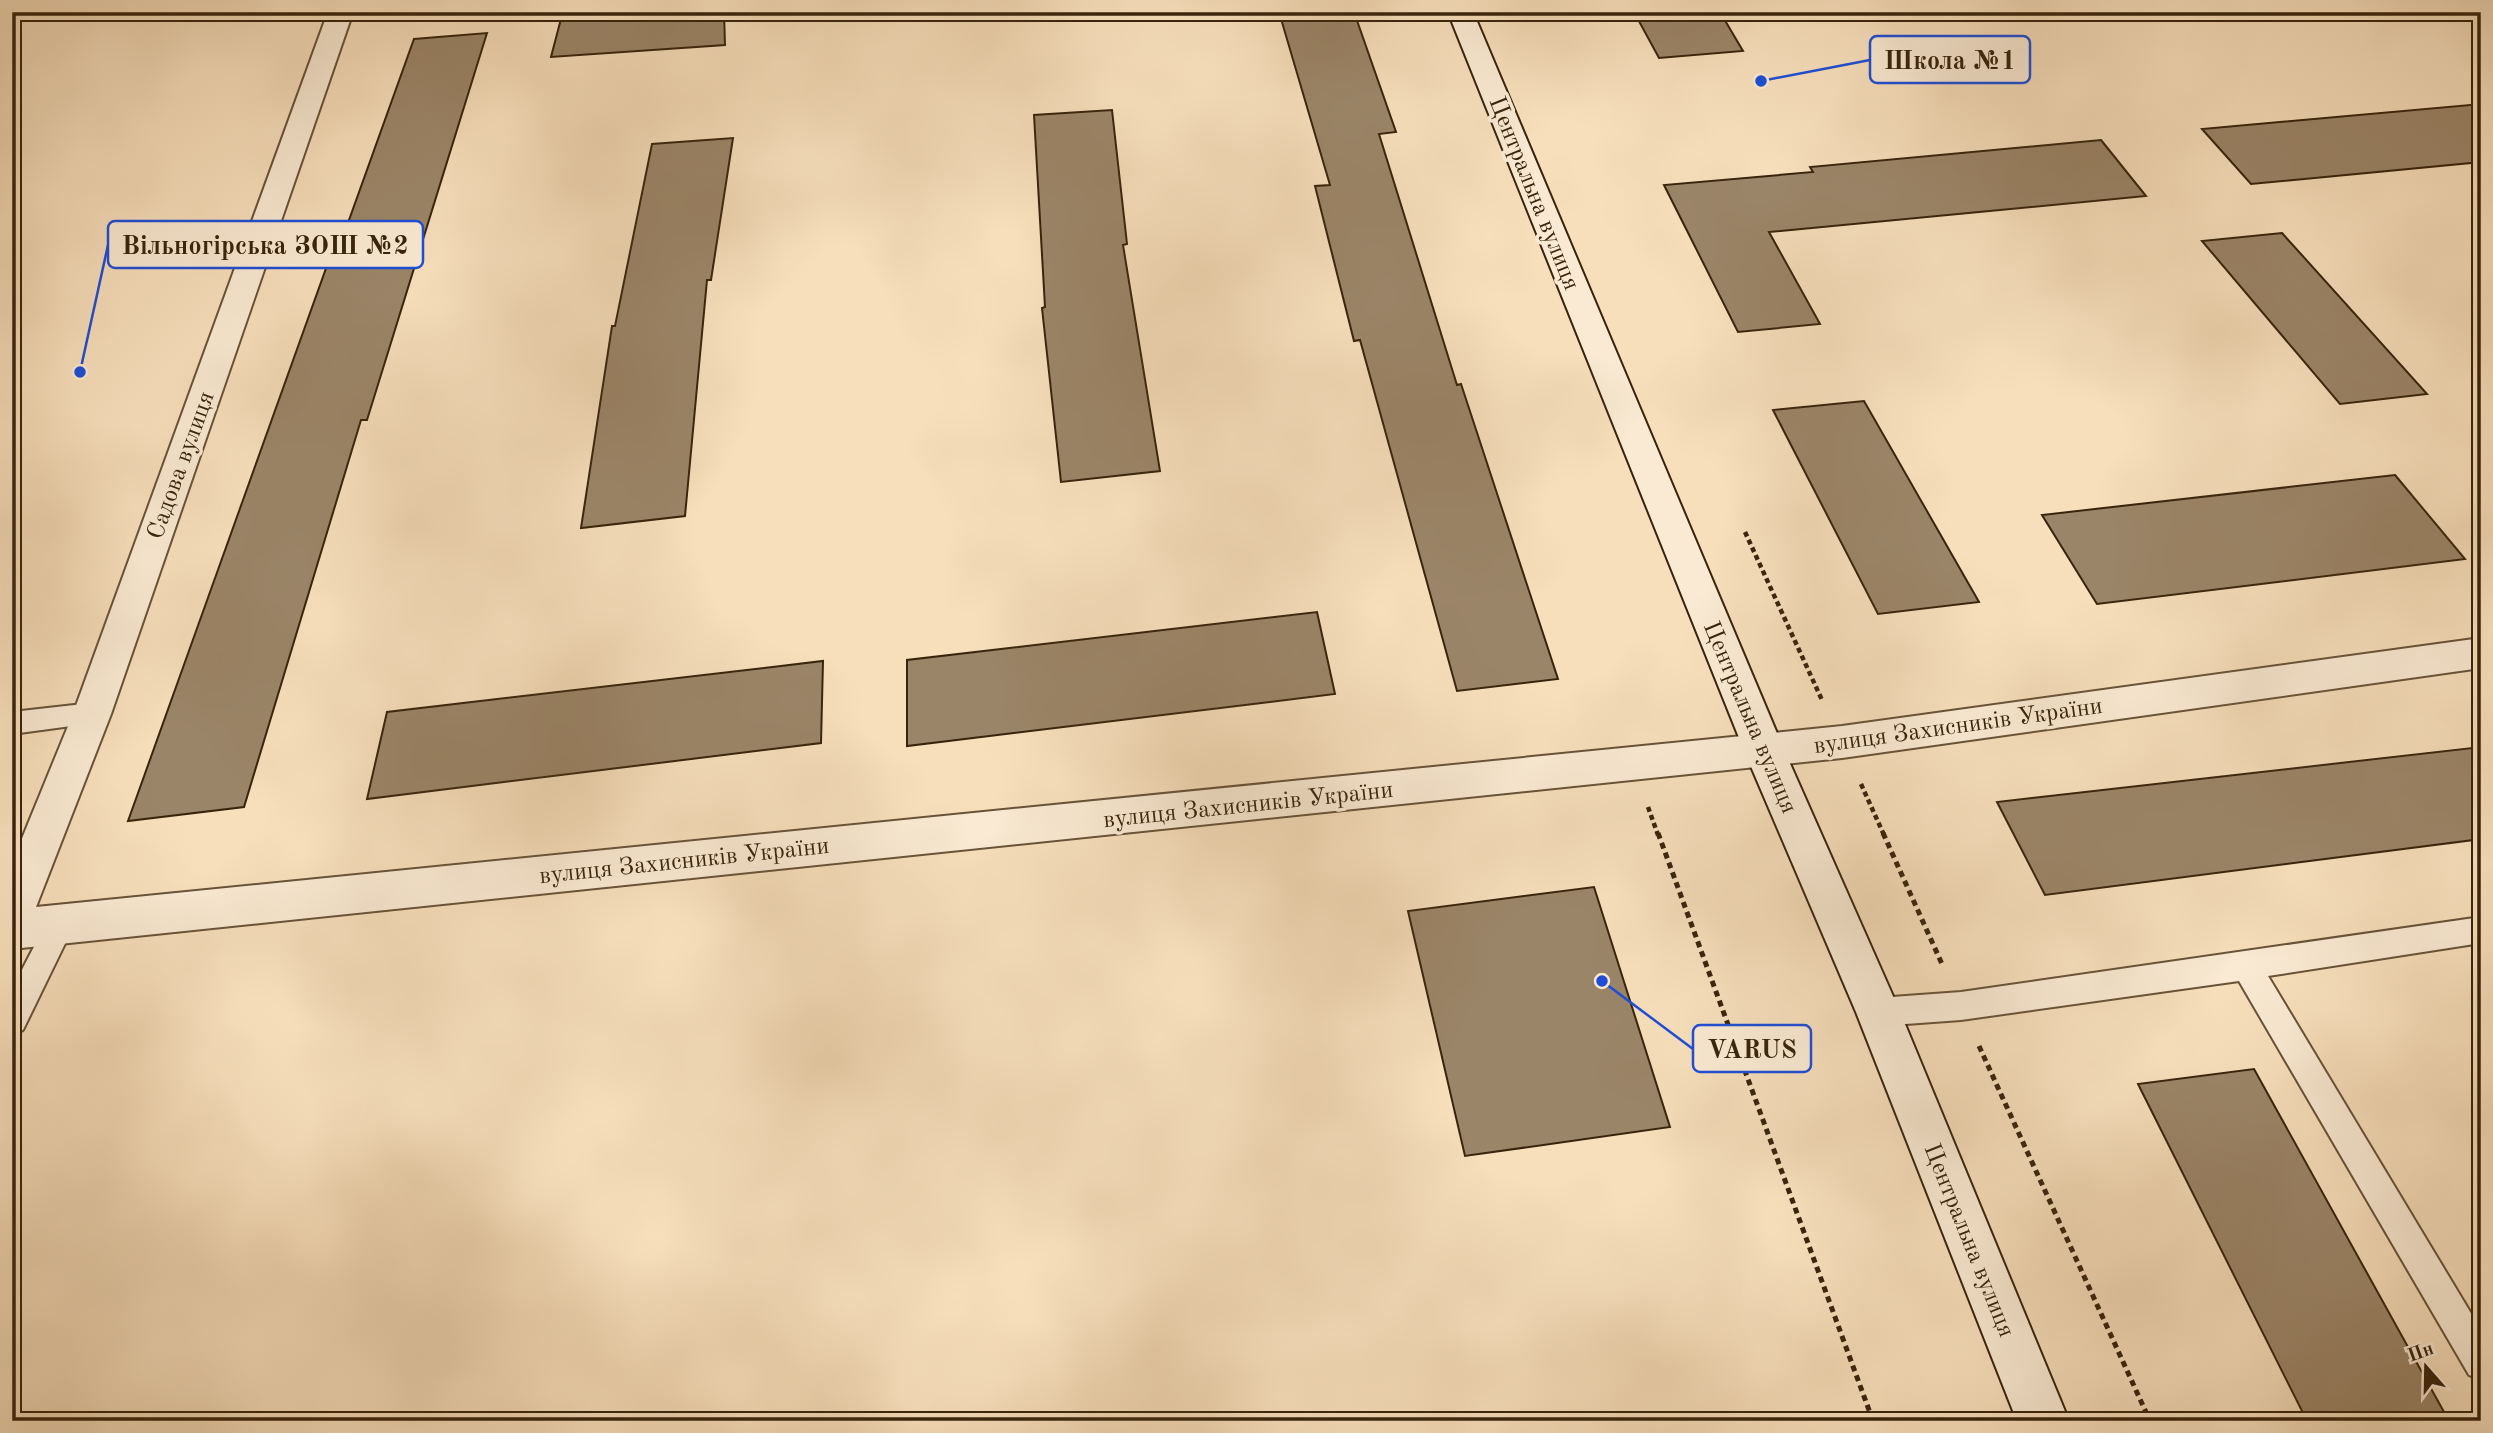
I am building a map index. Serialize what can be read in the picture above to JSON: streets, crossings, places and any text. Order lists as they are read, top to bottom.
{
  "streets": {
    "street": ["Центральна вулиця", "Садова вулиця", "вулиця Захисників України"]
  },
  "crossings": [
    ["Центральна вулиця", "вулиця Захисників України"]
  ],
  "places": ["Школа №1", "Вільногірська ЗОШ №2", "VARUS"],
  "north": "top"
}
